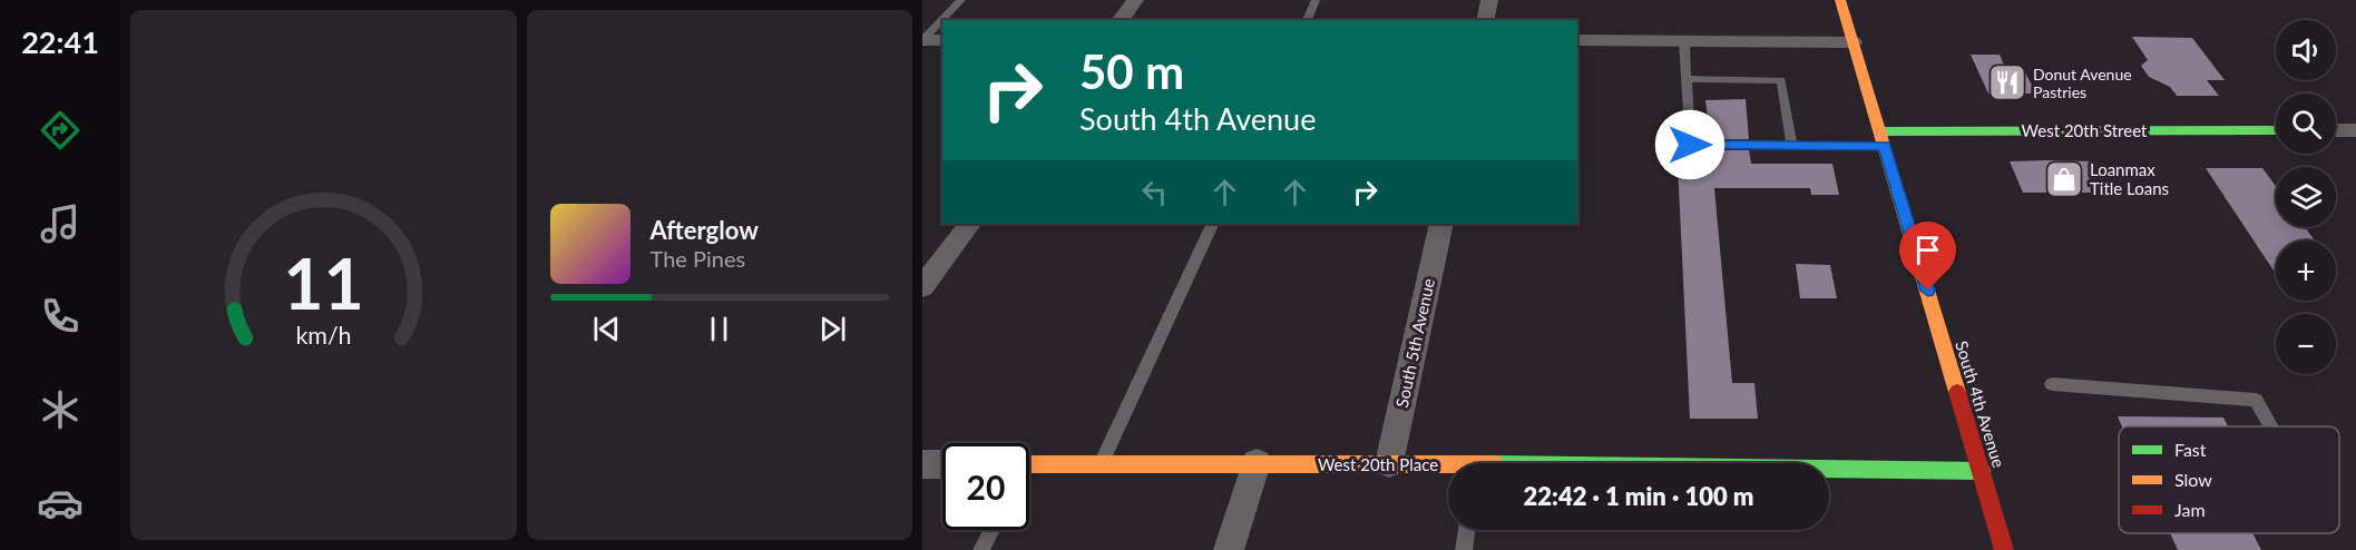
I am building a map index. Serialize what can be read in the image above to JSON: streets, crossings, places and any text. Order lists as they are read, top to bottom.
{
  "streets": {
    "street": [
      "West 20th Street",
      "South 5th Avenue",
      "South 4th Avenue",
      "West 20th Place"
    ]
  },
  "crossings": [
    ["West 20th Street", "South 4th Avenue"],
    ["South 5th Avenue", "West 20th Place"],
    ["South 4th Avenue", "West 20th Place"]
  ],
  "places": {
    "restaurant": ["Donut Avenue Pastries"],
    "shop": ["Loanmax Title Loans"]
  },
  "legend": ["Fast", "Slow", "Jam"],
  "page": {
    "tabs": "22:41",
    "map_buttons": ["+", "−"],
    "turn": ["50 m", "South 4th Avenue"],
    "song": ["Afterglow", "The Pines"],
    "limit": "20",
    "trip": "22:42 · 1 min · 100 m",
    "gauge": ["11", "km/h"]
  }
}
